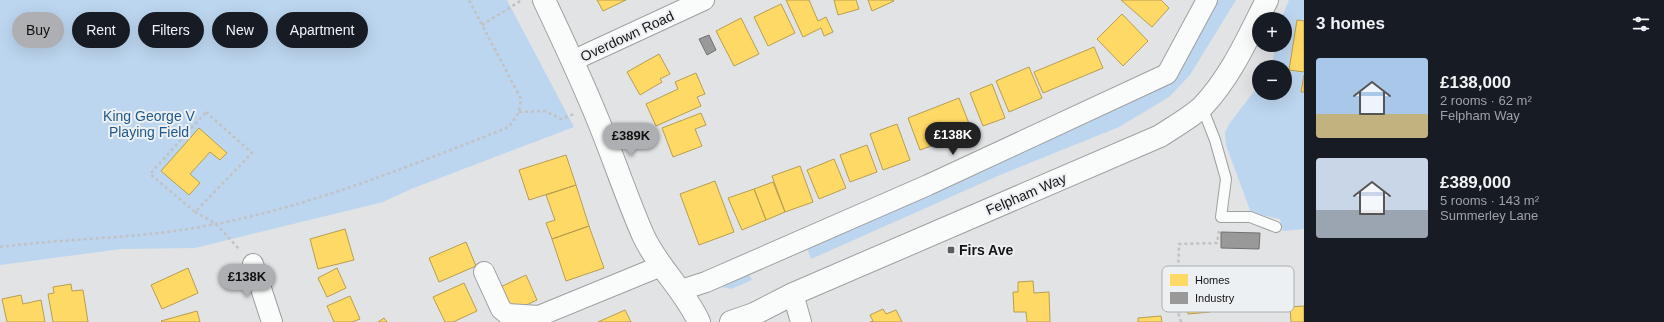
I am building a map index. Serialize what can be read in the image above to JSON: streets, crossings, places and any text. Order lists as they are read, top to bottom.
{
  "streets": {
    "main road": ["Felpham Way"],
    "street": ["Overdown Road"]
  },
  "parks": ["King George V Playing Field"],
  "places": {
    "transit": ["Firs Ave"]
  },
  "legend": ["Homes", "Industry"],
  "page": {
    "heading": "3 homes",
    "map_buttons": ["+", "−"],
    "chip": [
      "Buy",
      "Rent",
      "Filters",
      "New",
      "Apartment"
    ],
    "list": [
      {
        "name": "£138,000",
        "note": "2 rooms · 62 m² · Felpham Way"
      },
      {
        "name": "£389,000",
        "note": "5 rooms · 143 m² · Summerley Lane"
      }
    ],
    "price": ["£138K", "£389K", "£138K"]
  }
}
